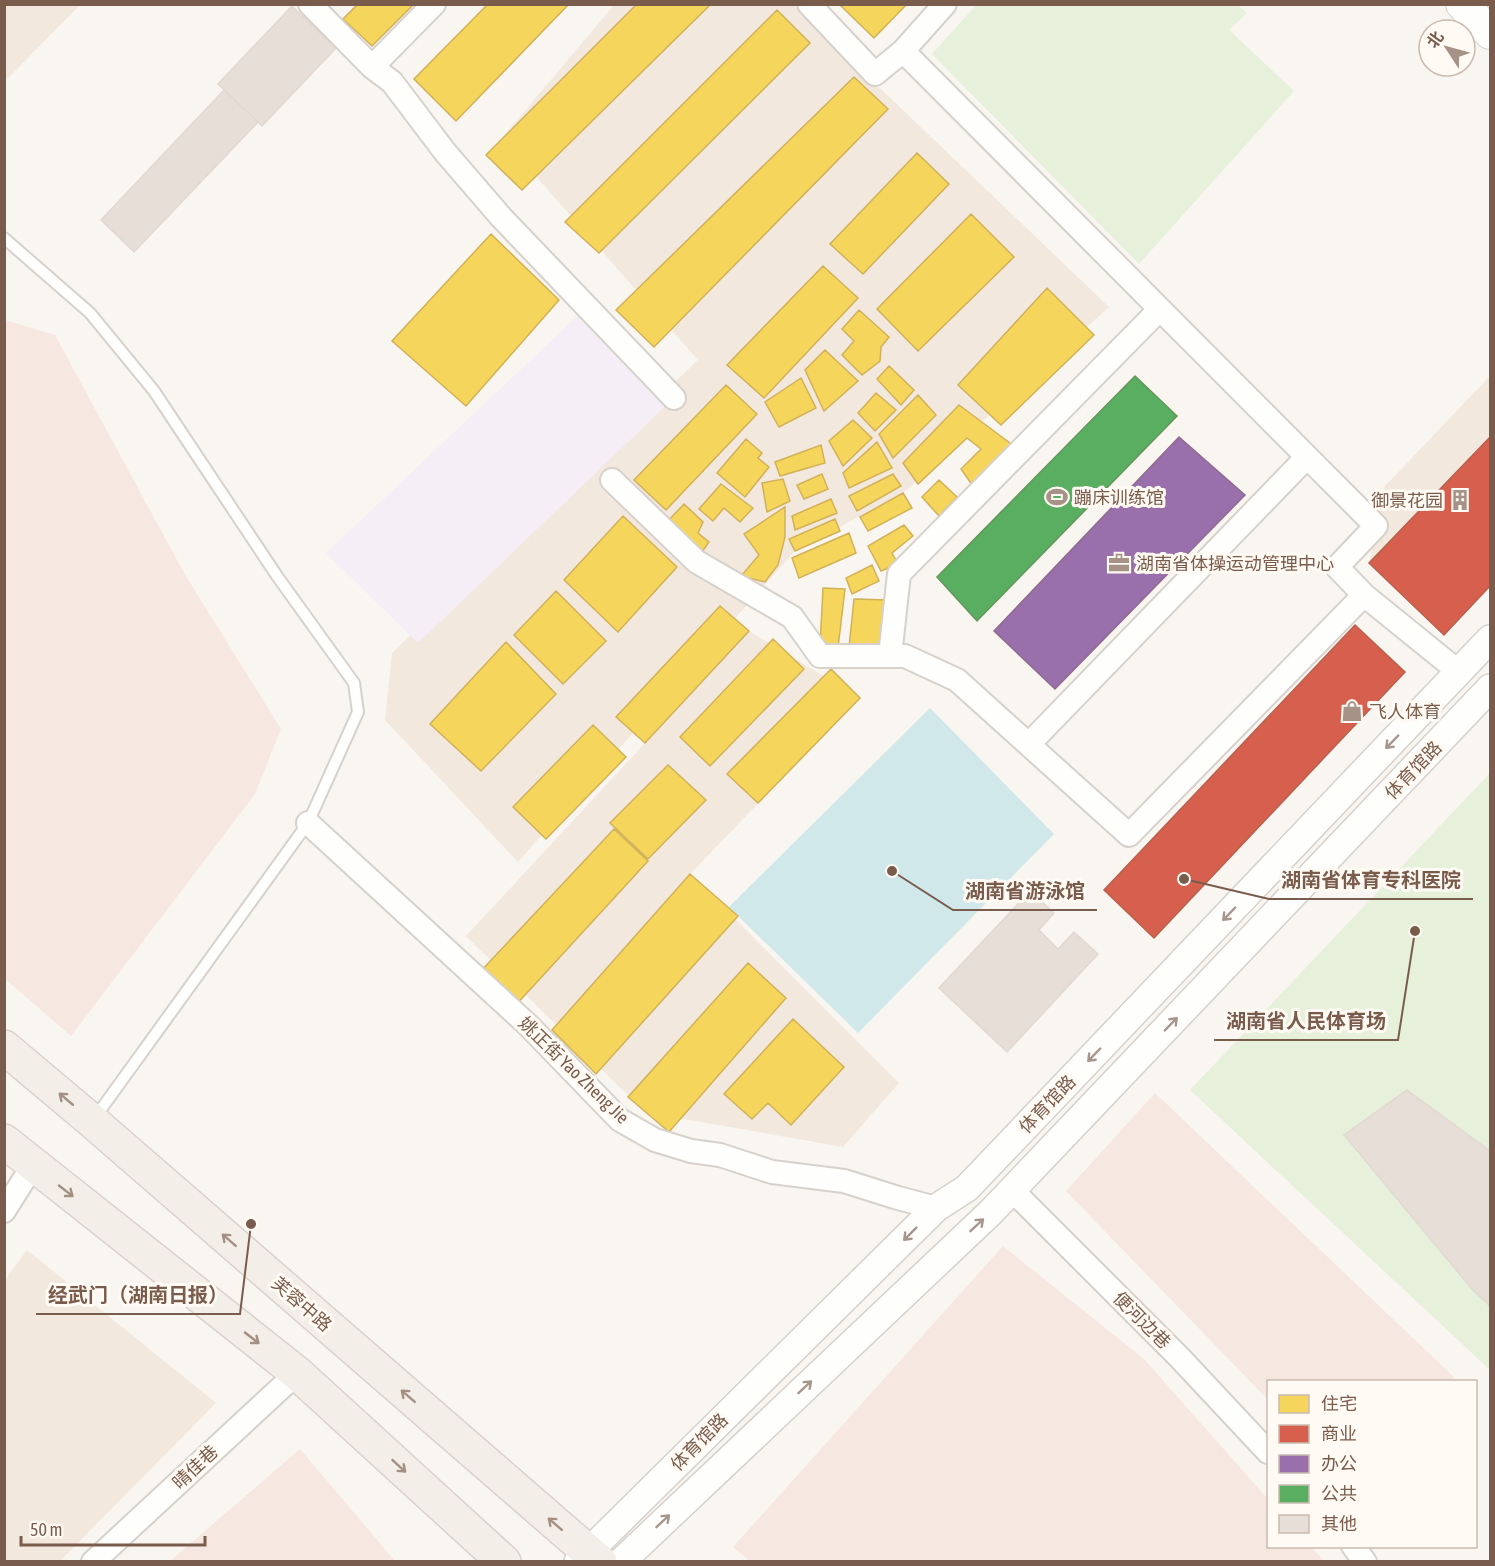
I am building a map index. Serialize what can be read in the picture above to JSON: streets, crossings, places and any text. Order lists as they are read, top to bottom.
{
  "streets": {
    "main road": ["芙蓉中路"],
    "street": [
      "体育馆路",
      "姚正街 Yao Zheng Jie",
      "便河边巷",
      "晴佳巷"
    ]
  },
  "crossings": [
    ["体育馆路", "姚正街 Yao Zheng Jie"],
    ["体育馆路", "芙蓉中路"],
    ["体育馆路", "便河边巷"]
  ],
  "places": {
    "sports": ["蹦床训练馆"],
    "building": ["御景花园"],
    "office": ["湖南省体操运动管理中心"],
    "shop": ["飞人体育"],
    "other": [
      "湖南省游泳馆",
      "湖南省体育专科医院",
      "湖南省人民体育场",
      "经武门（湖南日报）"
    ]
  },
  "legend": [
    "住宅",
    "商业",
    "办公",
    "公共",
    "其他"
  ],
  "scale_bar": "50 m",
  "north": "top left"
}
